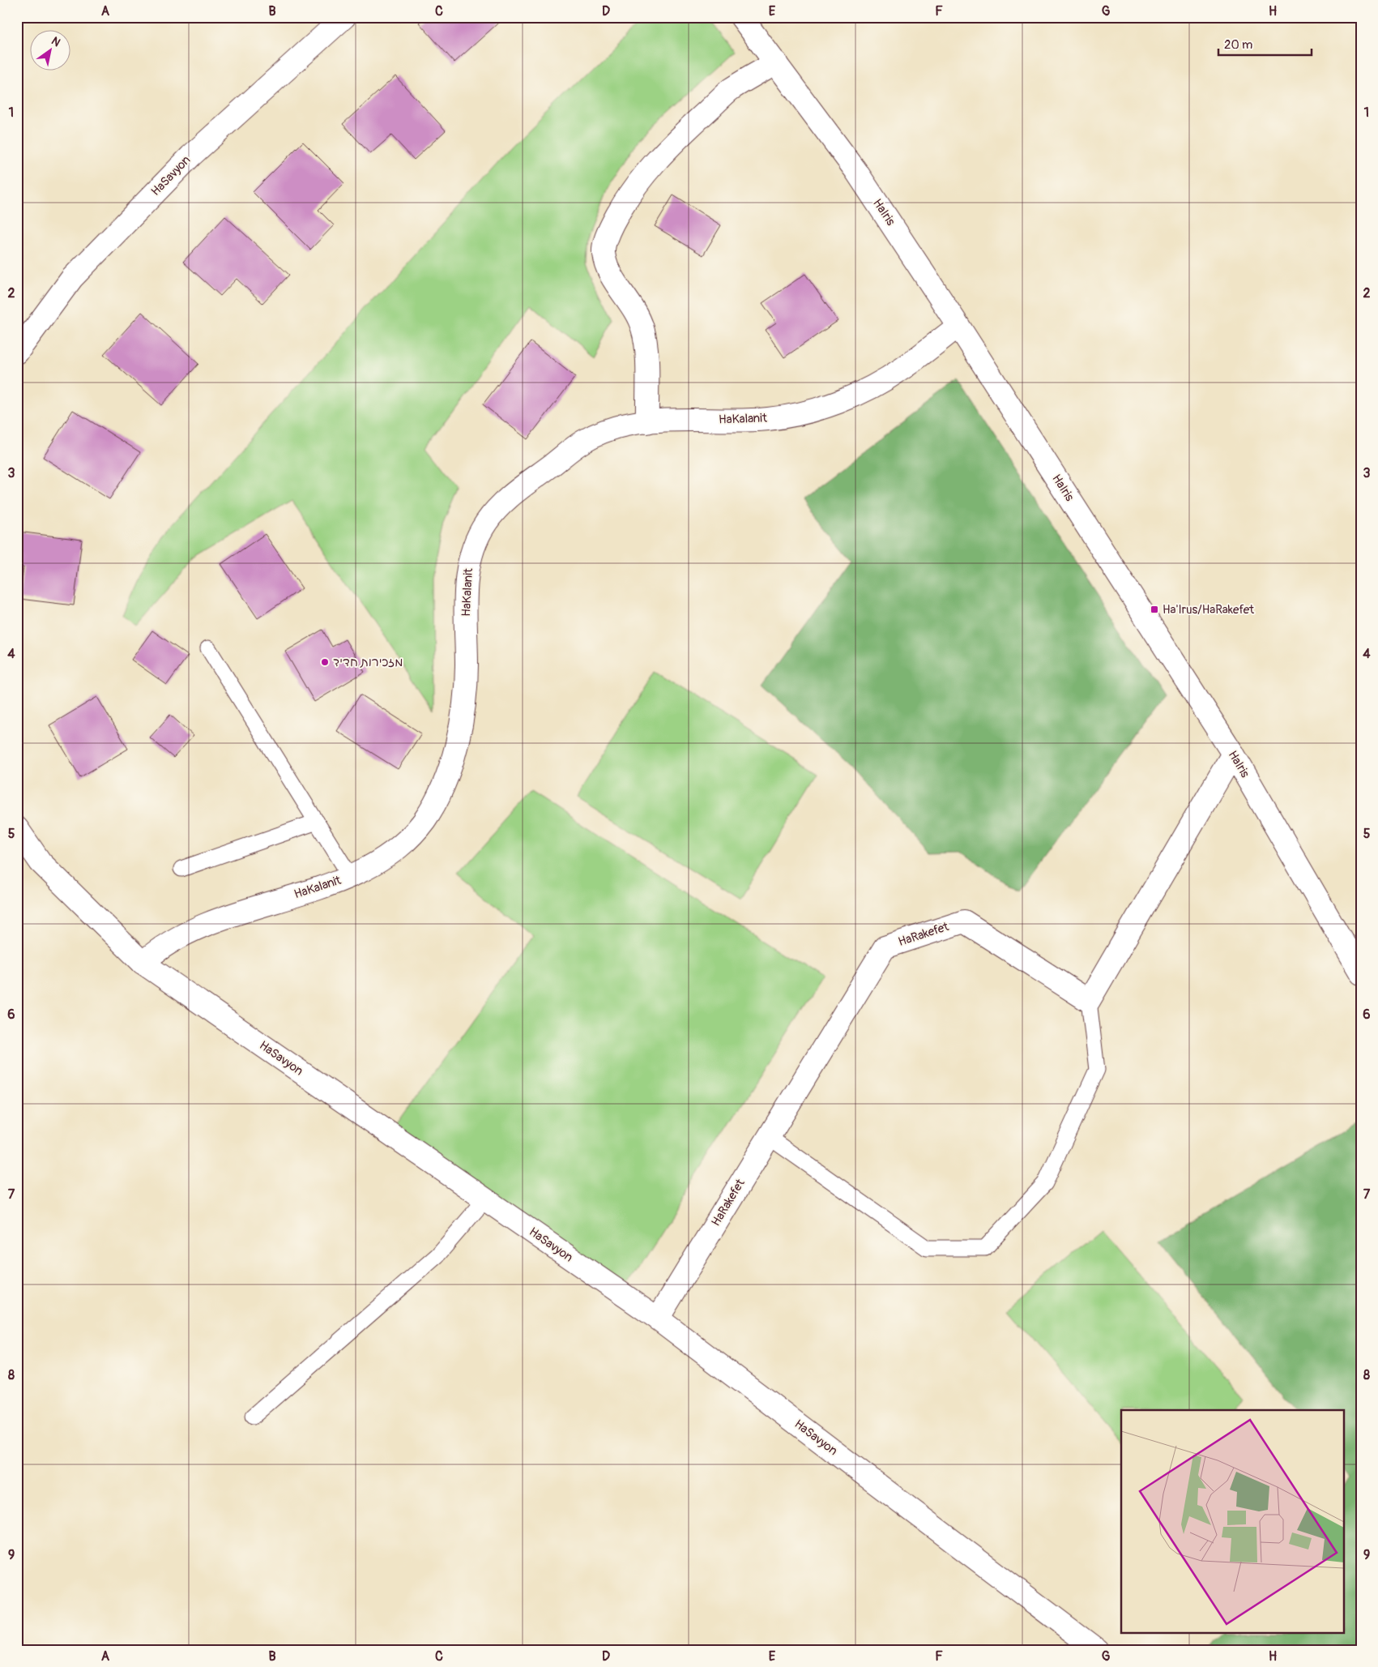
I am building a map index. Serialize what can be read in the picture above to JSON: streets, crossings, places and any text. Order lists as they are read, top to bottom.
{
  "streets": {
    "street": [
      "HaSavyon",
      "HaIris",
      "HaKalanit",
      "HaRakefet"
    ]
  },
  "crossings": [
    ["HaSavyon", "HaKalanit"],
    ["HaSavyon", "HaRakefet"],
    ["HaIris", "HaKalanit"]
  ],
  "places": {
    "transit": ["Ha'Irus/HaRakefet"],
    "other": ["מזכירות חדיד"]
  },
  "scale_bar": "20 m",
  "north": "top right",
  "grid": {
    "columns": [
      "A",
      "B",
      "C",
      "D",
      "E",
      "F",
      "G",
      "H"
    ],
    "rows": [
      "1",
      "2",
      "3",
      "4",
      "5",
      "6",
      "7",
      "8",
      "9"
    ]
  }
}
